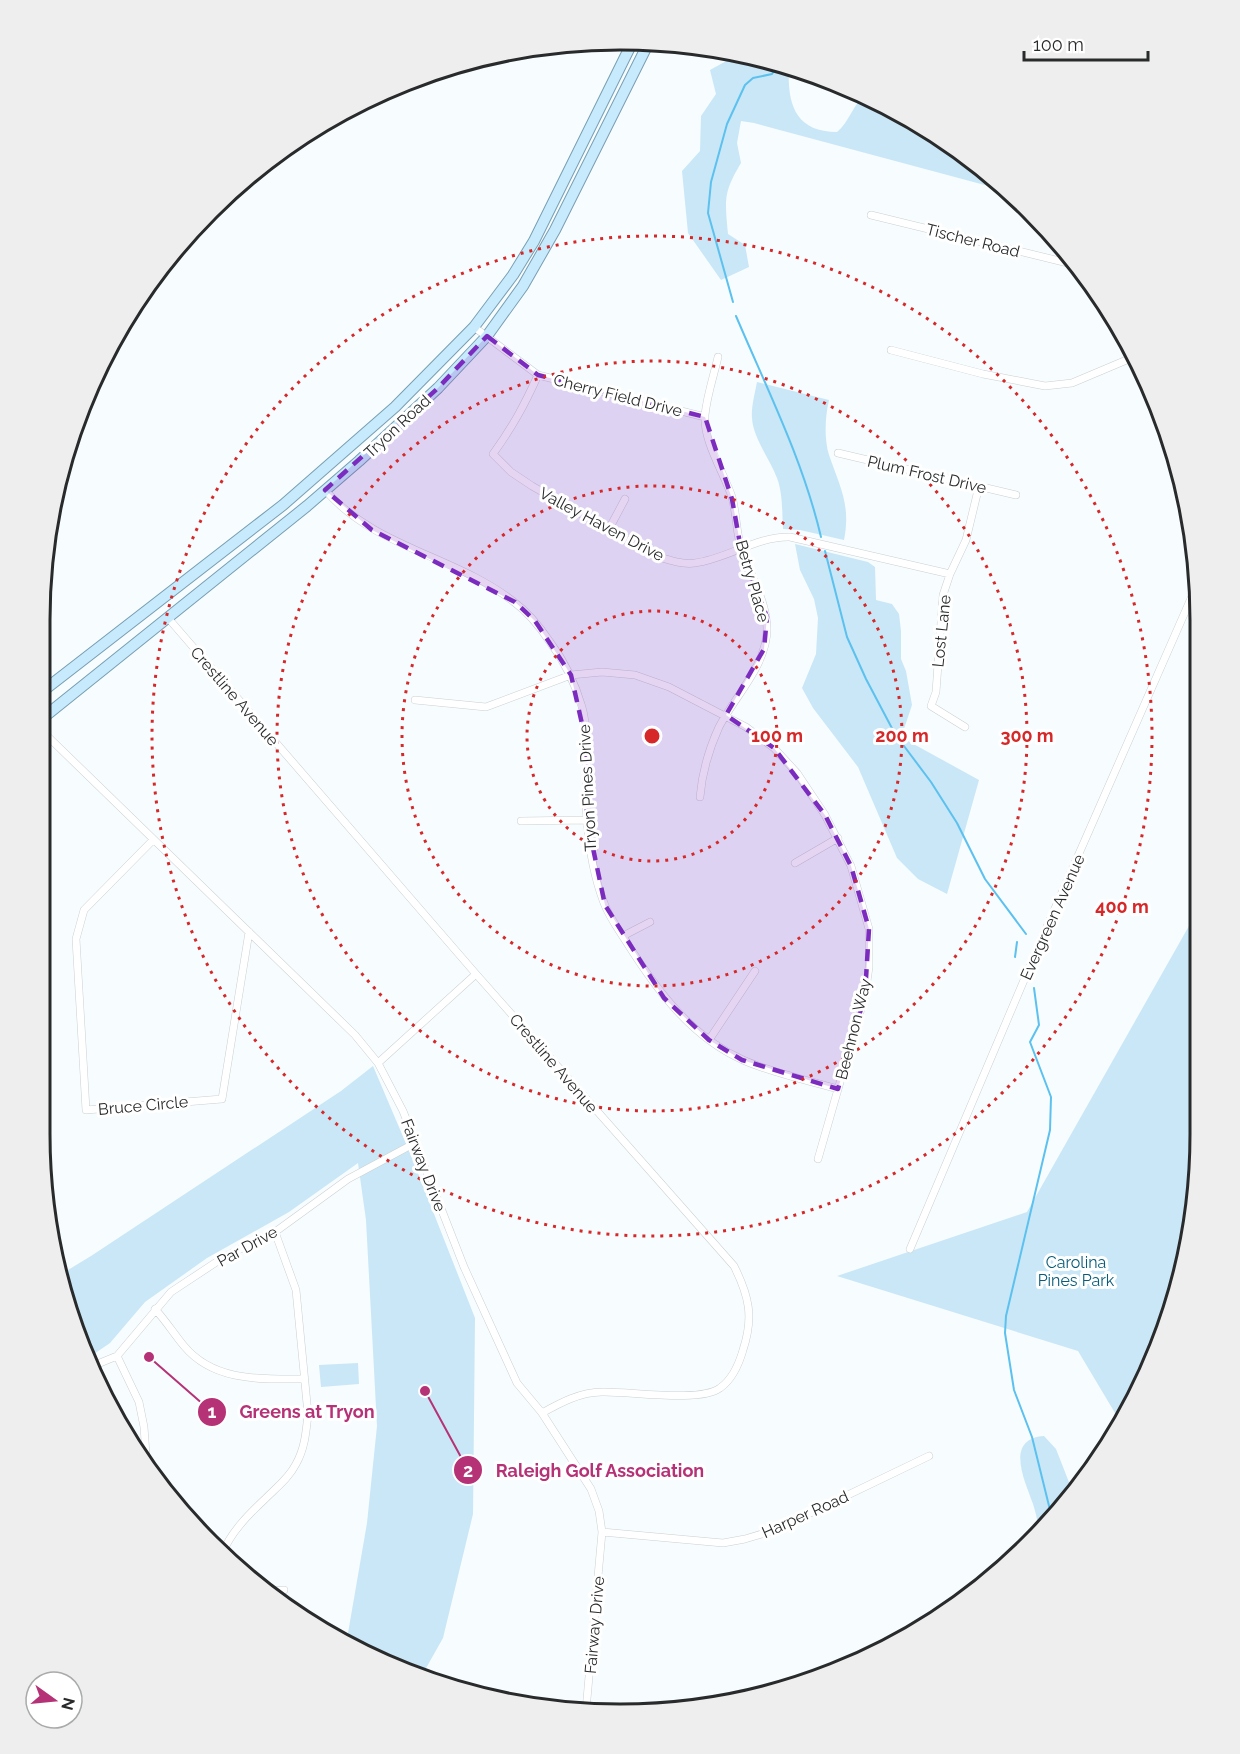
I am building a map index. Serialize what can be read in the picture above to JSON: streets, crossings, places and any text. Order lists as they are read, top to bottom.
{
  "streets": {
    "main road": ["Tryon Road"],
    "street": [
      "Tischer Road",
      "Cherry Field Drive",
      "Plum Frost Drive",
      "Valley Haven Drive",
      "Betry Place",
      "Lost Lane",
      "Crestline Avenue",
      "Tryon Pines Drive",
      "Evergreen Avenue",
      "Beehnon Way",
      "Bruce Circle",
      "Fairway Drive",
      "Par Drive",
      "Harper Road"
    ]
  },
  "crossings": [
    ["Cherry Field Drive", "Tryon Road"],
    ["Cherry Field Drive", "Valley Haven Drive"],
    ["Cherry Field Drive", "Betry Place"],
    ["Tryon Road", "Crestline Avenue"],
    ["Tryon Road", "Tryon Pines Drive"],
    ["Plum Frost Drive", "Lost Lane"],
    ["Valley Haven Drive", "Betry Place"],
    ["Valley Haven Drive", "Lost Lane"],
    ["Betry Place", "Beehnon Way"],
    ["Crestline Avenue", "Fairway Drive"],
    ["Tryon Pines Drive", "Beehnon Way"],
    ["Bruce Circle", "Fairway Drive"],
    ["Fairway Drive", "Par Drive"],
    ["Fairway Drive", "Harper Road"]
  ],
  "parks": ["Carolina Pines Park"],
  "places": ["Greens at Tryon", "Raleigh Golf Association"],
  "scale_bar": "100 m",
  "north": "right",
  "rings": [
    "100 m",
    "200 m",
    "300 m",
    "400 m"
  ]
}
